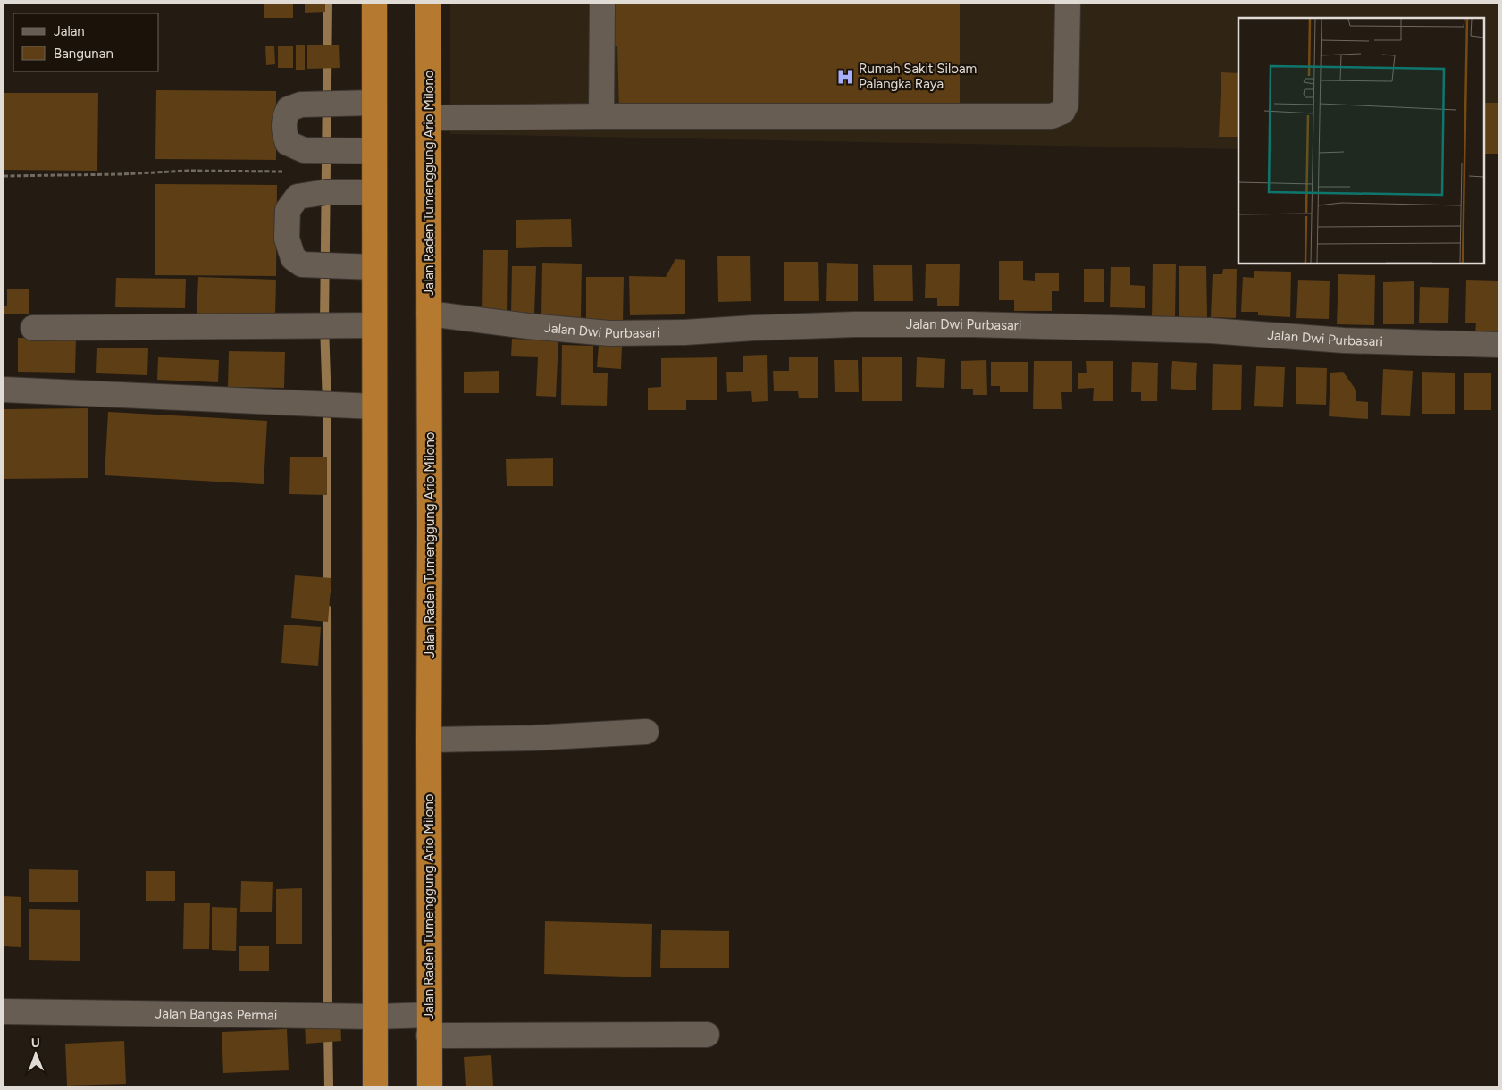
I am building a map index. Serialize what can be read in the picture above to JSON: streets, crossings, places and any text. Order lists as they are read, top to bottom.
{
  "streets": {
    "highway": ["Jalan Raden Tumenggung Ario Milono"],
    "street": ["Jalan Dwi Purbasari", "Jalan Bangas Permai"]
  },
  "crossings": [
    ["Jalan Raden Tumenggung Ario Milono", "Jalan Dwi Purbasari"],
    ["Jalan Raden Tumenggung Ario Milono", "Jalan Bangas Permai"]
  ],
  "places": {
    "hospital": ["Rumah Sakit Siloam Palangka Raya"]
  },
  "legend": ["Jalan", "Bangunan"],
  "north": "top"
}
